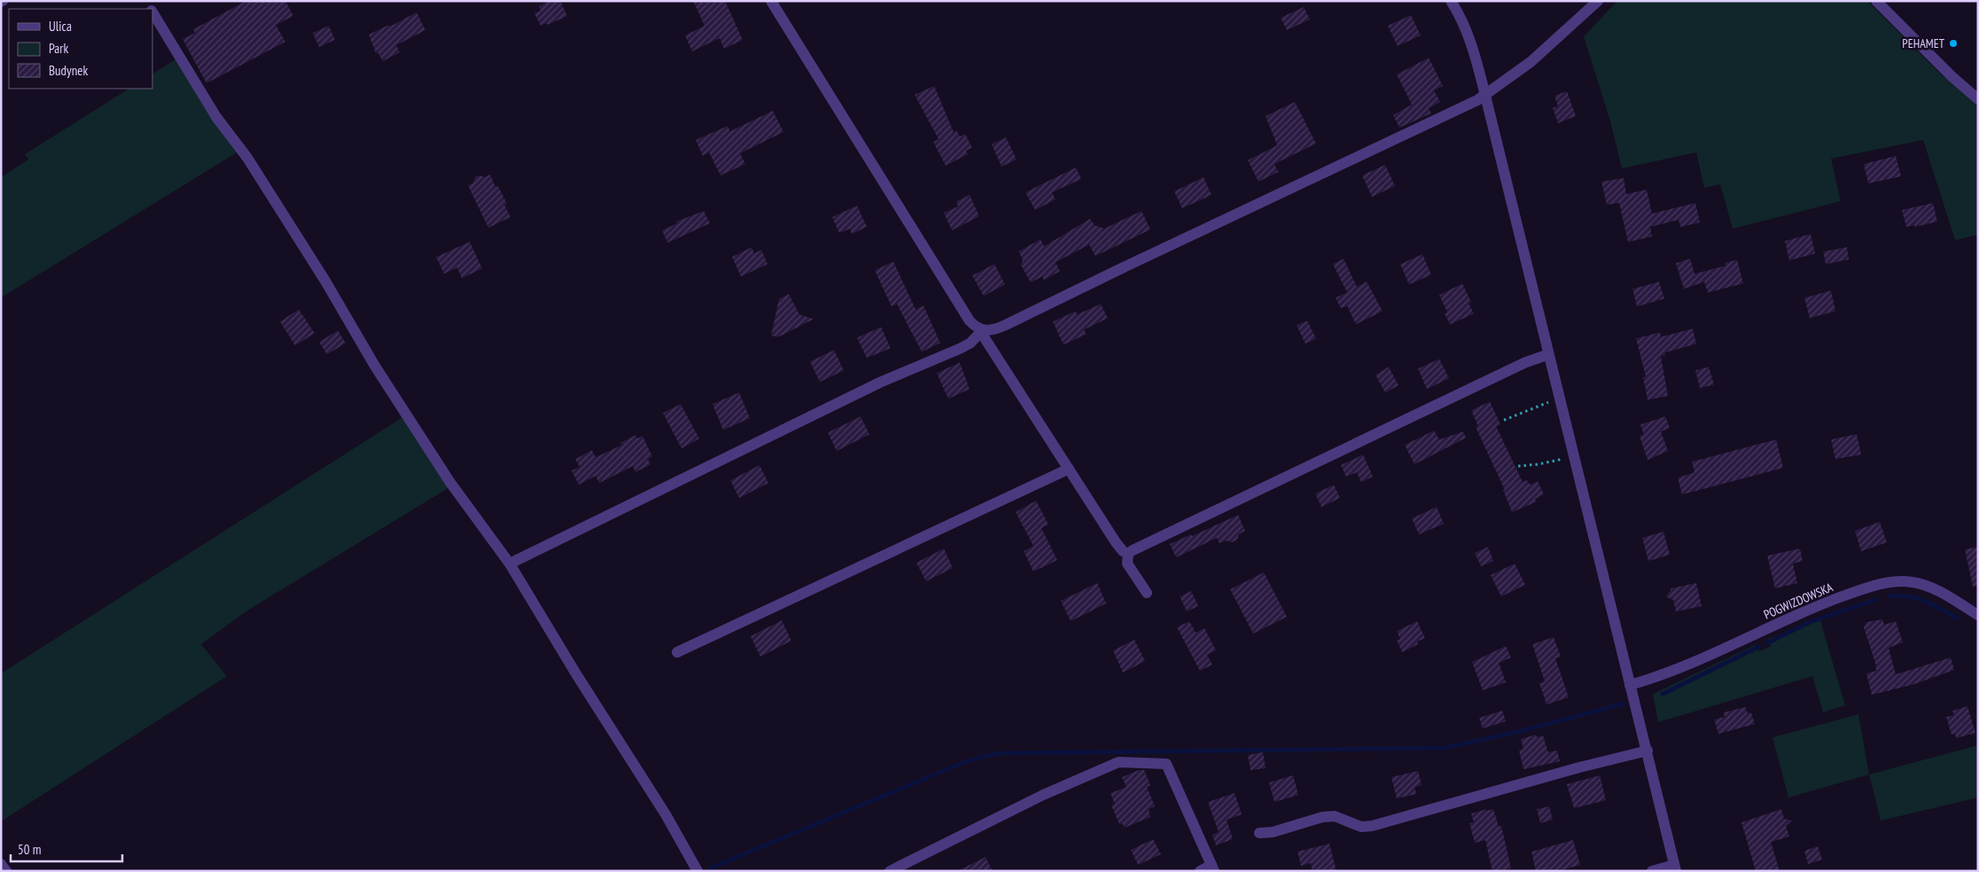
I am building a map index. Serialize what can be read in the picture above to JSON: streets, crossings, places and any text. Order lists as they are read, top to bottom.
{
  "streets": {
    "street": ["POGWIZDOWSKA"]
  },
  "places": ["PEHAMET"],
  "legend": ["Ulica", "Park", "Budynek"],
  "scale_bar": "50 m"
}
